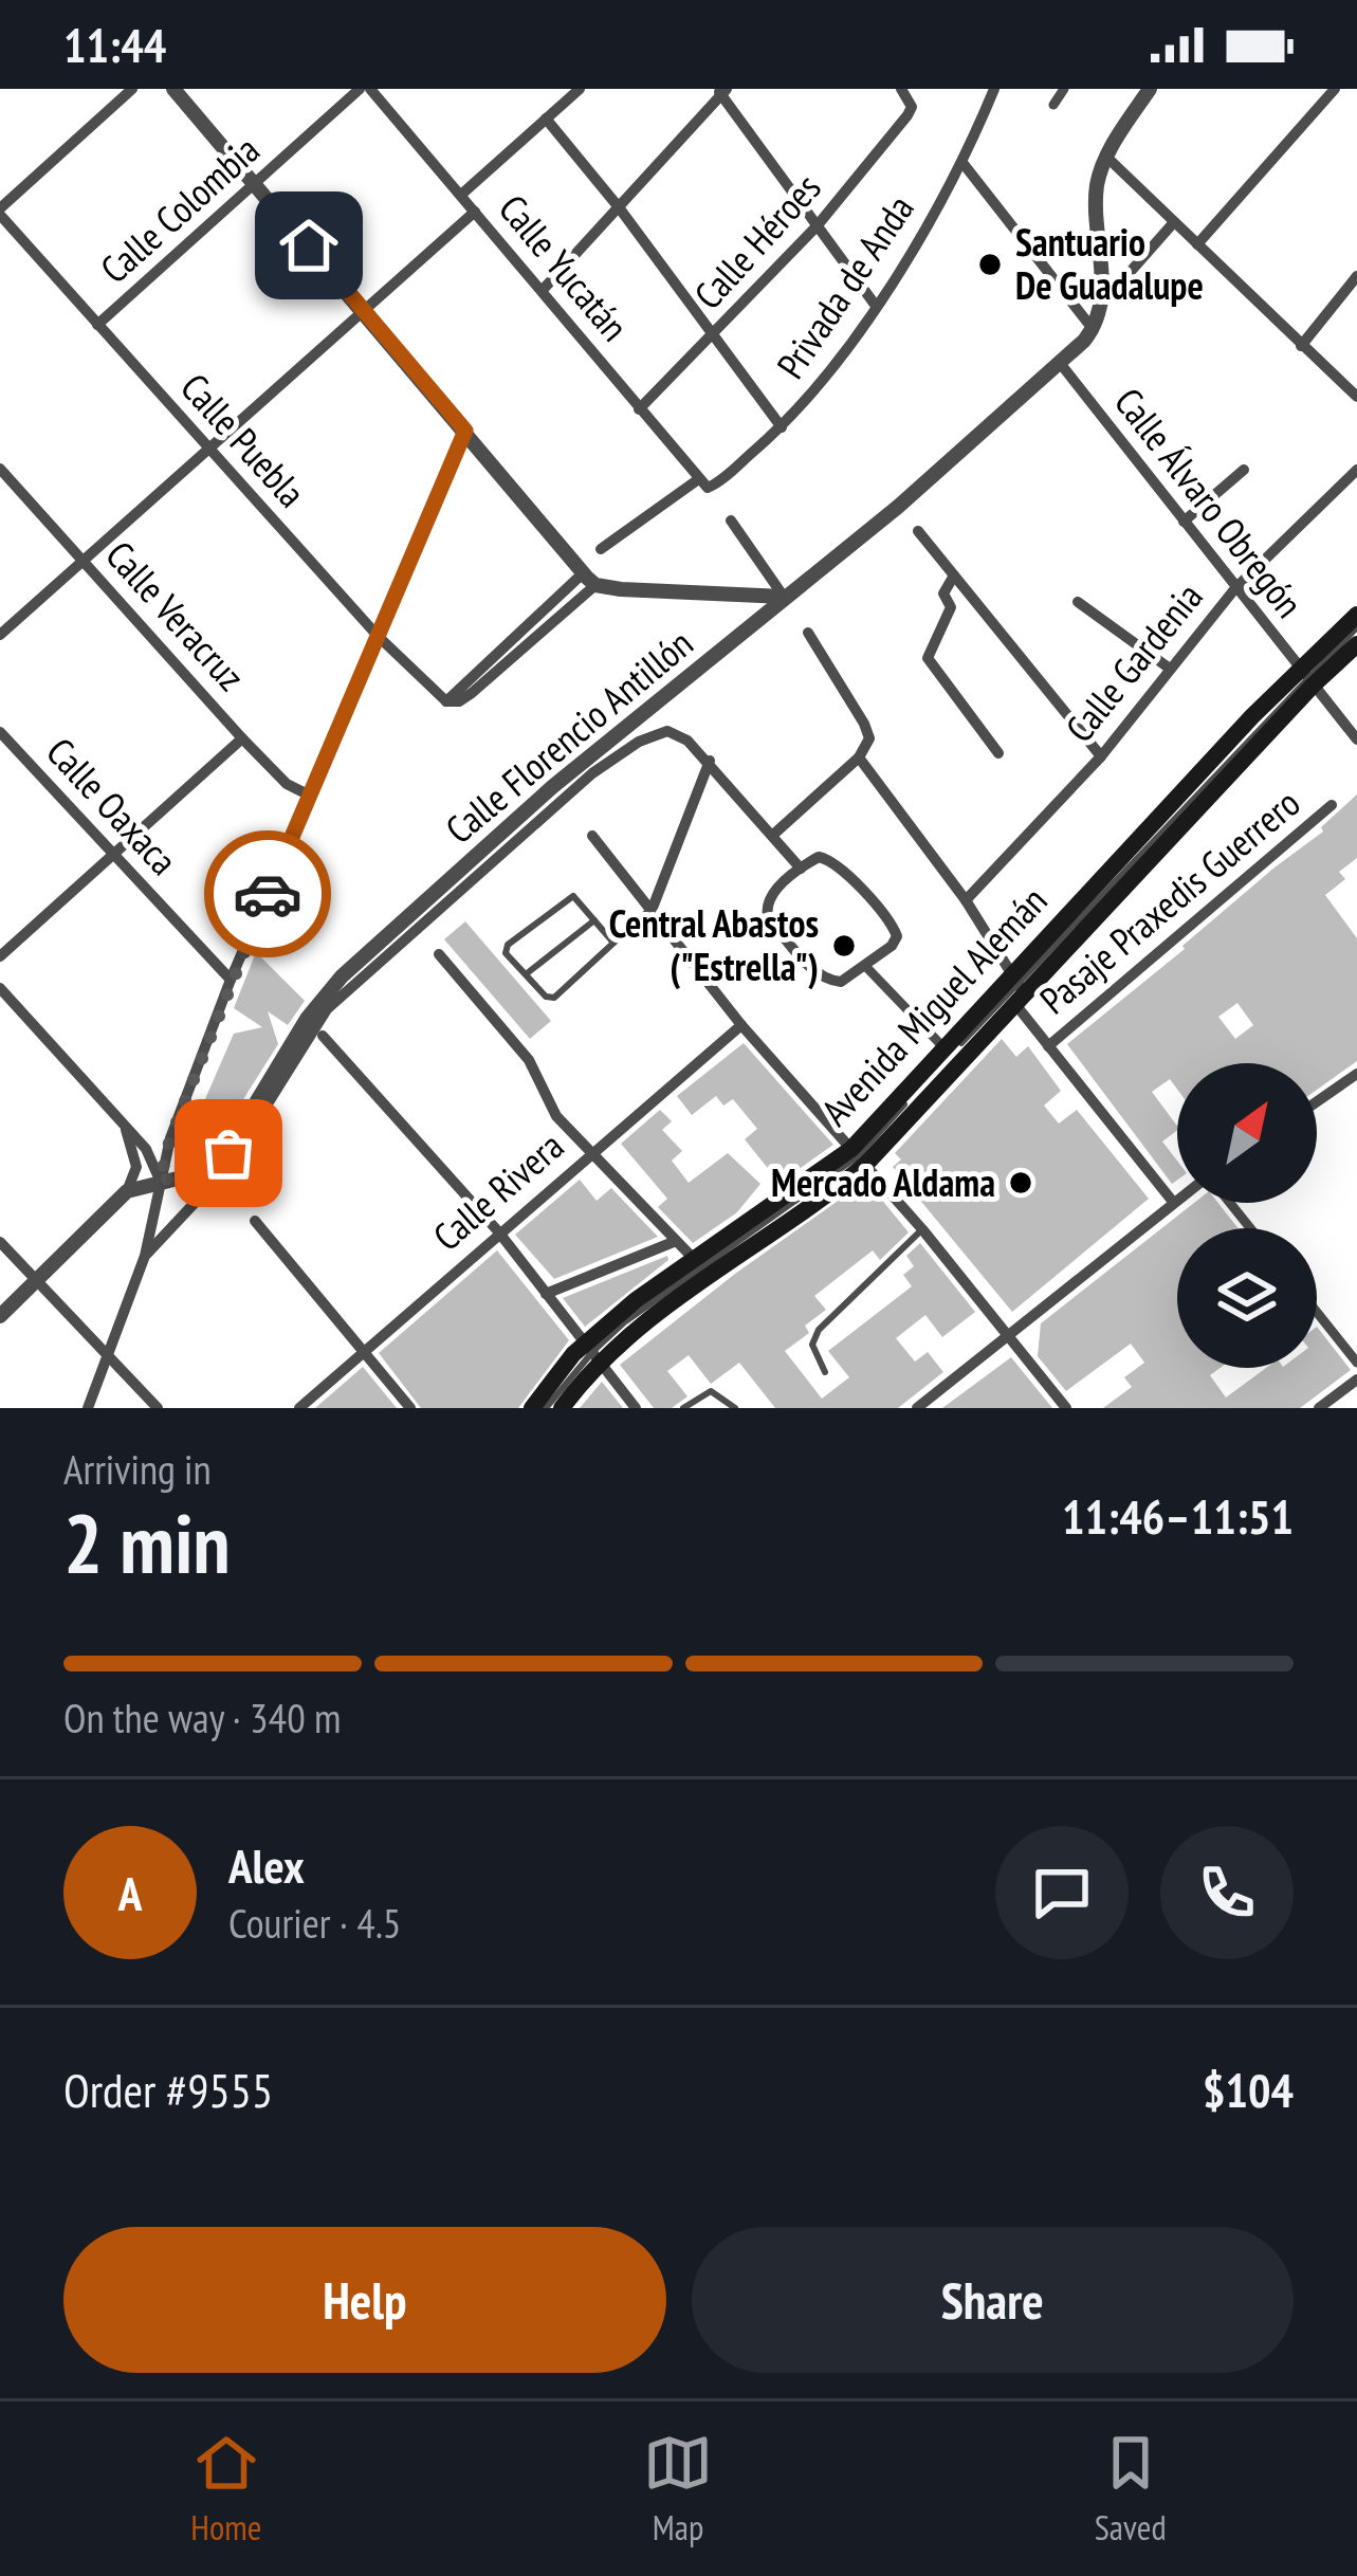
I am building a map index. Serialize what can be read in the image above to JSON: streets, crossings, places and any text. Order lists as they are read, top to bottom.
{
  "streets": {
    "main road": ["Avenida Miguel Alemán"],
    "street": [
      "Calle Colombia",
      "Calle Héroes",
      "Calle Yucatán",
      "Privada de Anda",
      "Calle Puebla",
      "Calle Álvaro Obregón",
      "Calle Veracruz",
      "Calle Gardenia",
      "Calle Florencio Antillón",
      "Calle Oaxaca",
      "Pasaje Praxedis Guerrero",
      "Calle Rivera"
    ]
  },
  "crossings": [
    ["Calle Colombia", "Calle Puebla"],
    ["Calle Héroes", "Calle Yucatán"],
    ["Calle Yucatán", "Privada de Anda"],
    ["Calle Álvaro Obregón", "Calle Gardenia"],
    ["Calle Álvaro Obregón", "Calle Florencio Antillón"],
    ["Calle Álvaro Obregón", "Avenida Miguel Alemán"]
  ],
  "places": ["Santuario De Guadalupe", "Central Abastos (\"Estrella\")", "Mercado Aldama"],
  "north": "top right",
  "page": {
    "status": "11:44",
    "heading": ["2 min", "Arriving in", "11:46–11:51"],
    "panel": [
      "Alex",
      "Courier · 4.5",
      "Order #9555",
      "$104"
    ],
    "bar": "On the way · 340 m",
    "round": "A",
    "buttons": ["Help", "Share"],
    "tabs": ["Home", "Map", "Saved"]
  }
}
